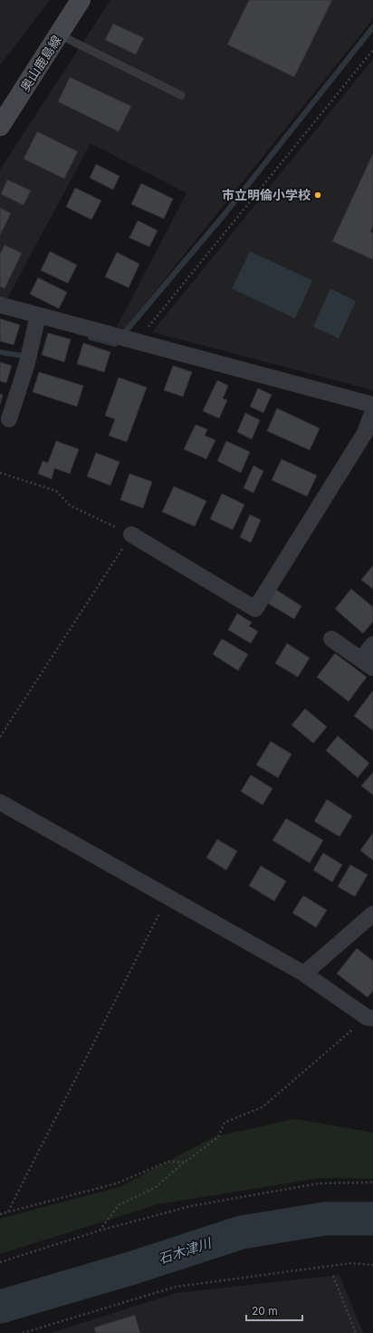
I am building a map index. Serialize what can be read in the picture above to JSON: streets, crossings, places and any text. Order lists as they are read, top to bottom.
{
  "streets": {
    "main road": ["奥山鹿島線"]
  },
  "water": ["石木津川"],
  "places": ["市立明倫小学校"],
  "scale_bar": "20 m"
}
